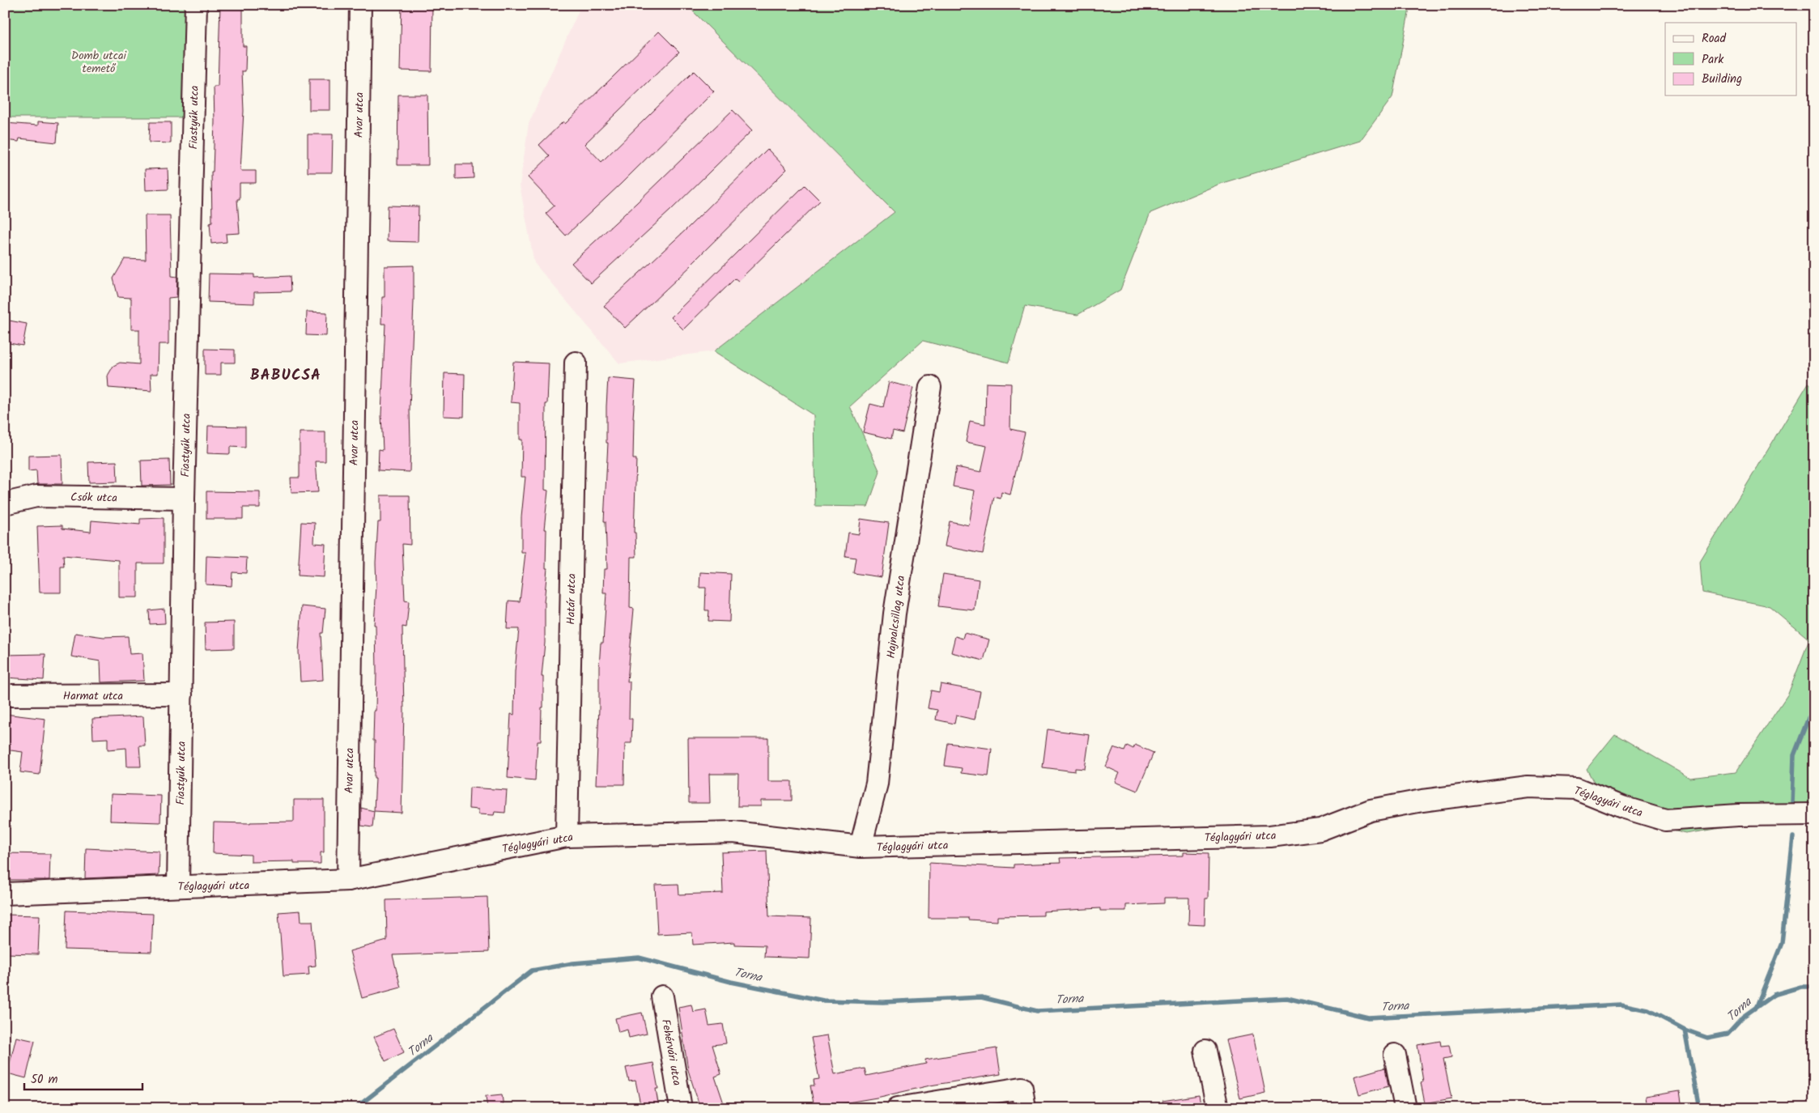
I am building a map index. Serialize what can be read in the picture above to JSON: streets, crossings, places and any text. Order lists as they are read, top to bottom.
{
  "streets": {
    "street": [
      "Avar utca",
      "Fiastyúk utca",
      "Csók utca",
      "Határ utca",
      "Hajnalcsillag utca",
      "Harmat utca",
      "Téglagyári utca",
      "Fehérvári utca"
    ]
  },
  "crossings": [
    ["Avar utca", "Téglagyári utca"],
    ["Fiastyúk utca", "Csók utca"],
    ["Fiastyúk utca", "Harmat utca"],
    ["Fiastyúk utca", "Téglagyári utca"],
    ["Határ utca", "Téglagyári utca"],
    ["Hajnalcsillag utca", "Téglagyári utca"]
  ],
  "districts": ["BABUCSA"],
  "water": ["Torna"],
  "parks": ["Domb utcai temető"],
  "legend": ["Road", "Park", "Building"],
  "scale_bar": "50 m"
}
